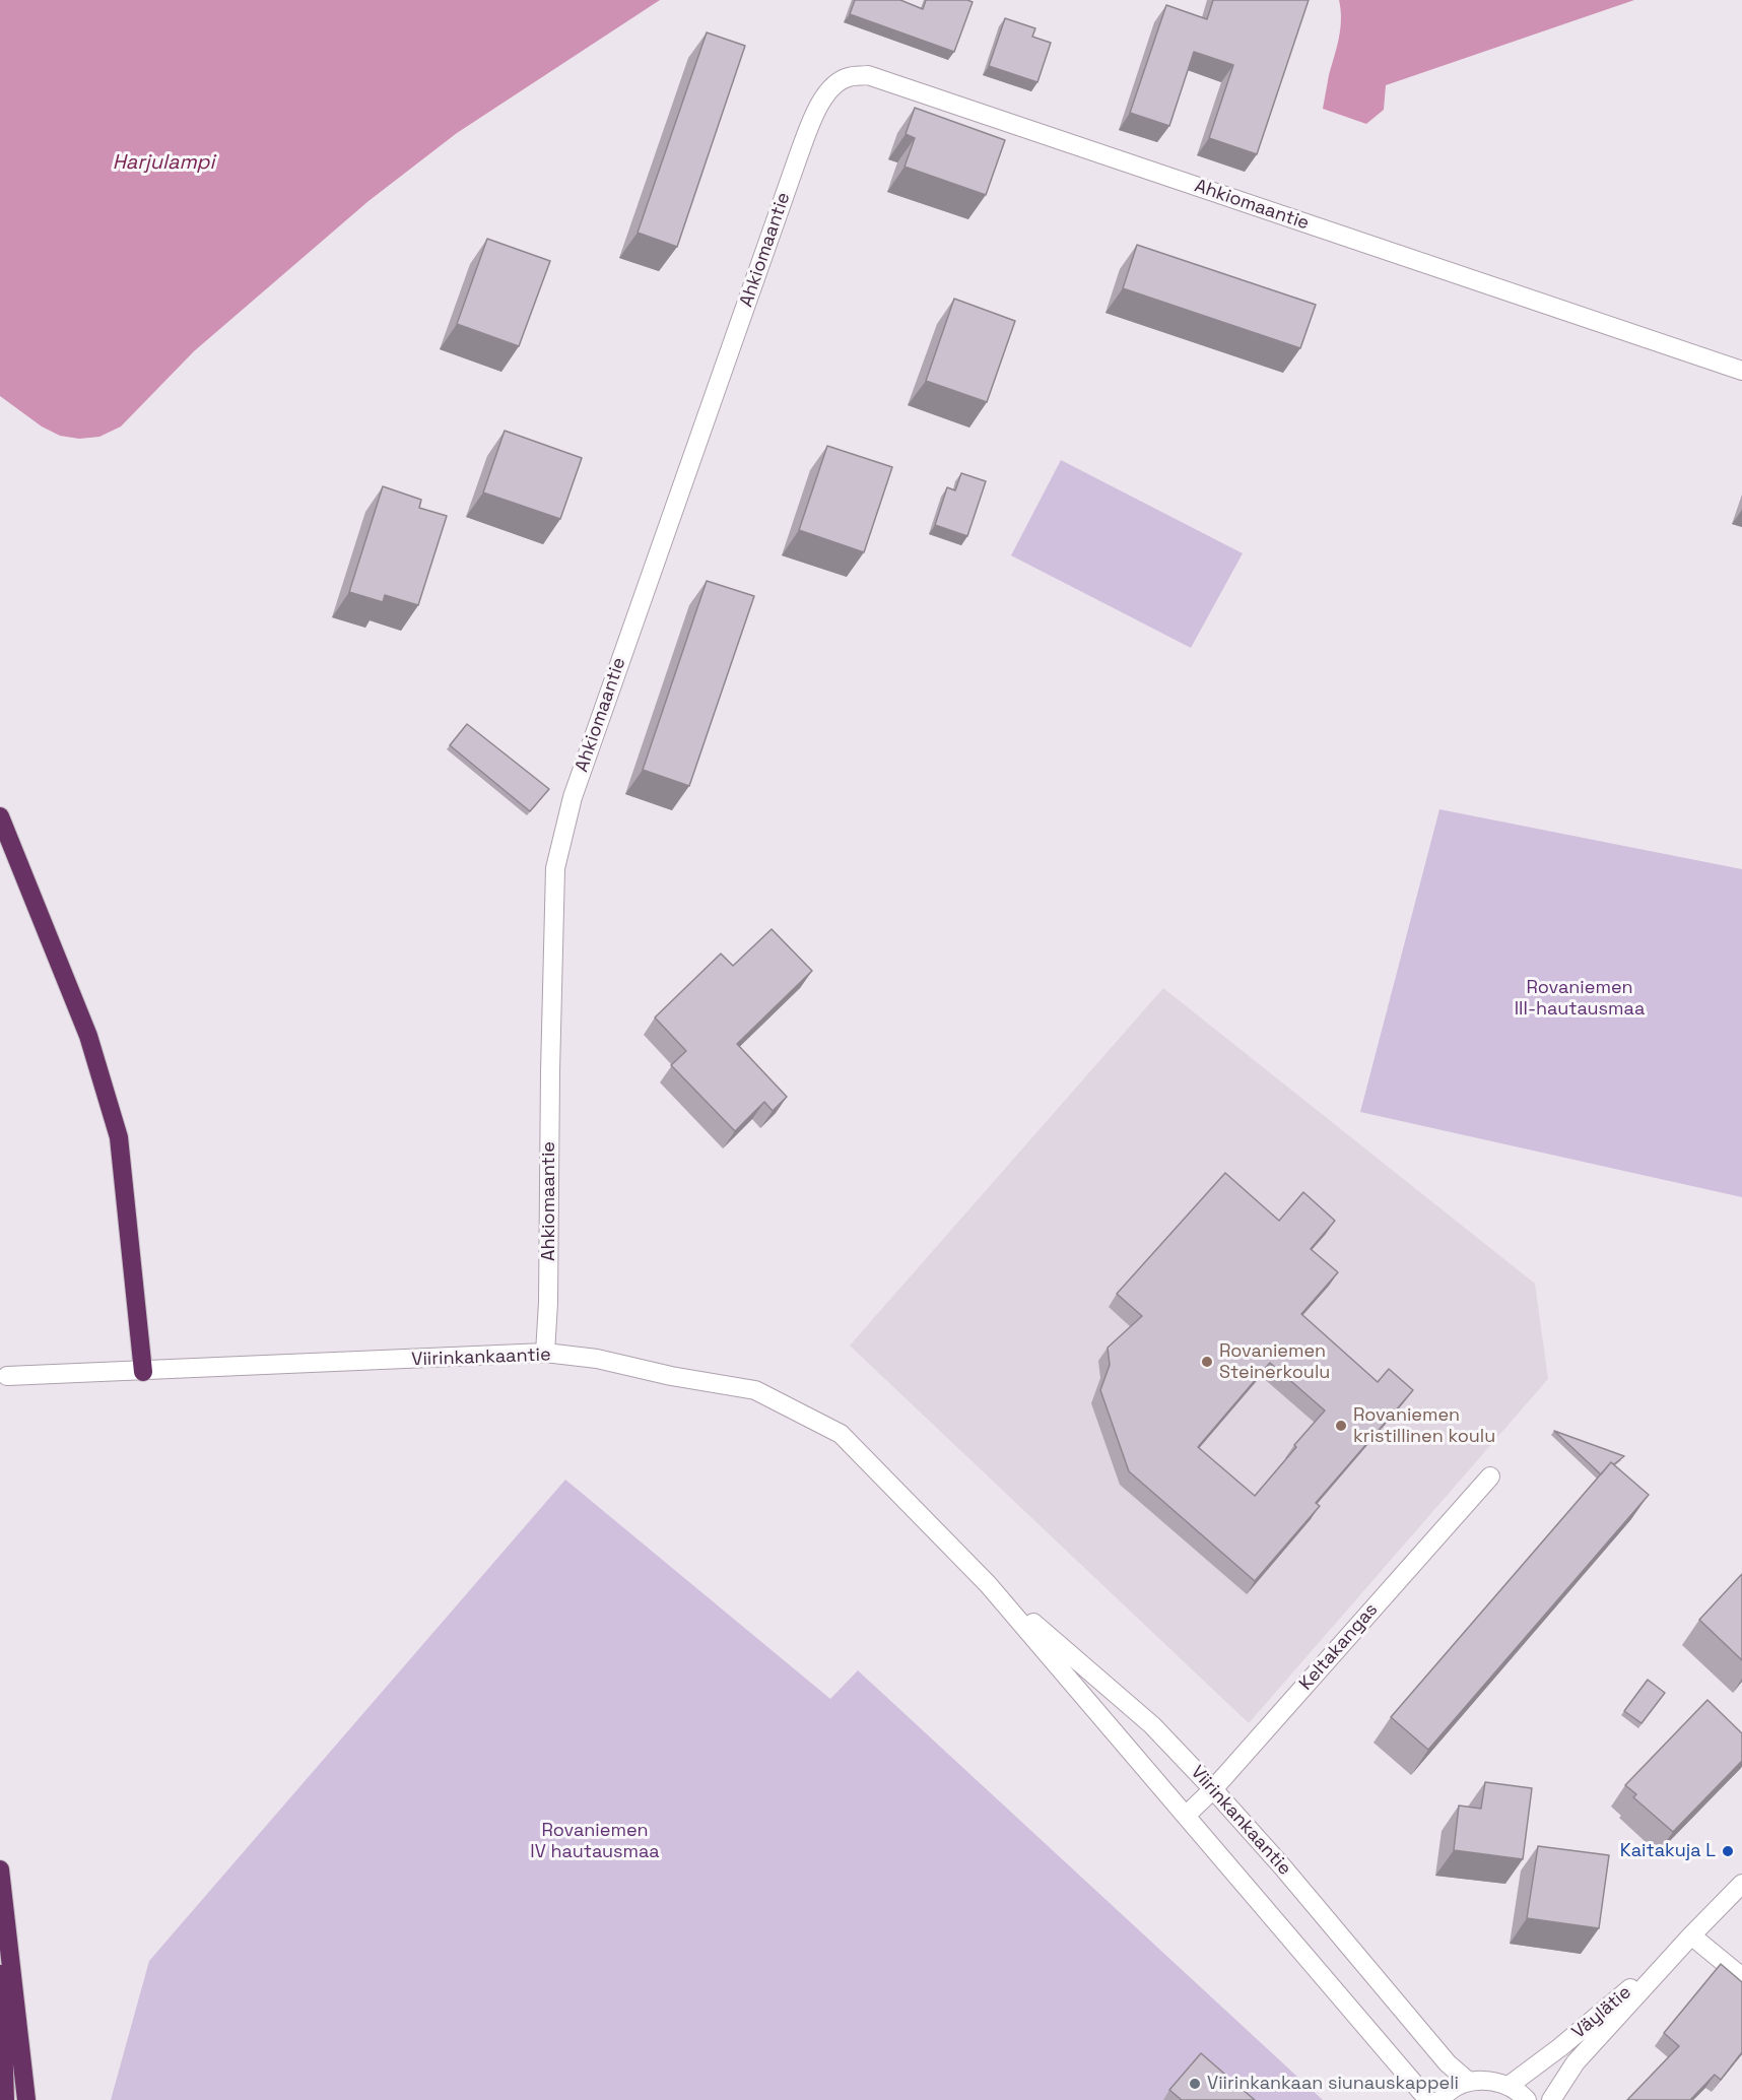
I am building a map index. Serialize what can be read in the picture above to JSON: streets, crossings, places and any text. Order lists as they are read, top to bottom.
{
  "streets": {
    "street": [
      "Ahkiomaantie",
      "Viirinkankaantie",
      "Keltakangas",
      "Väylätie"
    ]
  },
  "crossings": [
    ["Ahkiomaantie", "Viirinkankaantie"],
    ["Viirinkankaantie", "Keltakangas"]
  ],
  "water": ["Harjulampi"],
  "parks": ["Rovaniemen III-hautausmaa", "Rovaniemen IV hautausmaa"],
  "places": [
    "Rovaniemen Steinerkoulu",
    "Rovaniemen kristillinen koulu",
    "Kaitakuja L",
    "Viirinkankaan siunauskappeli"
  ]
}
